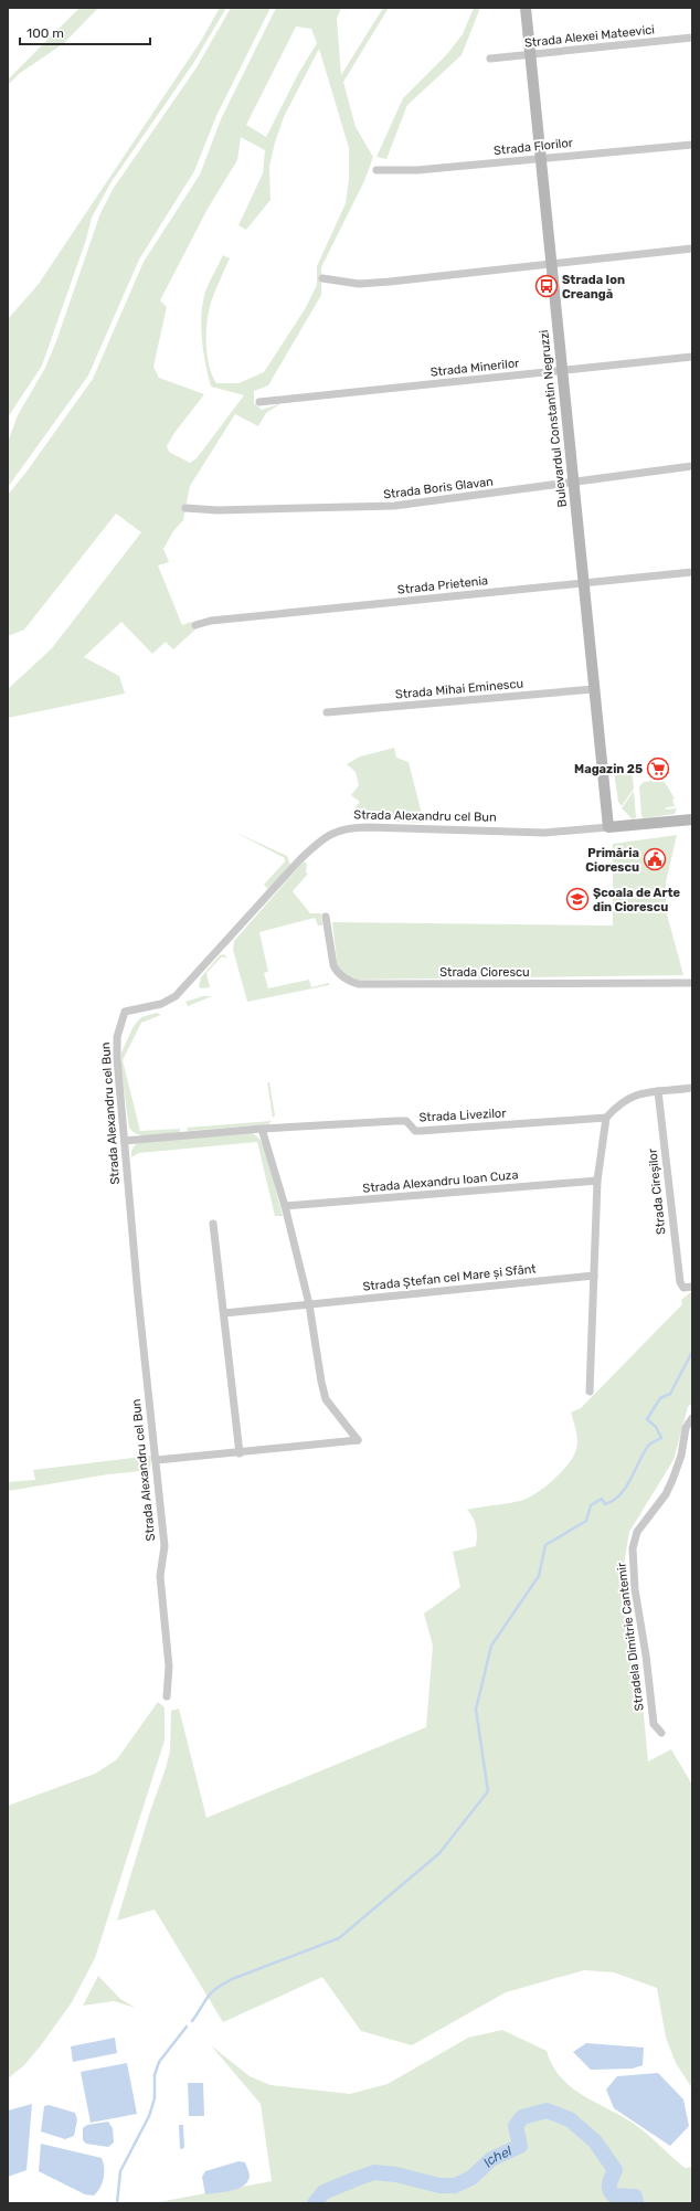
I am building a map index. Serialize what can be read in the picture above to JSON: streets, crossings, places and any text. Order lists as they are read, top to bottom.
{
  "streets": {
    "street": [
      "Strada Alexei Mateevici",
      "Strada Florilor",
      "Strada Minerilor",
      "Bulevardul Constantin Negruzzi",
      "Strada Boris Glavan",
      "Strada Prietenia",
      "Strada Mihai Eminescu",
      "Strada Alexandru cel Bun",
      "Strada Ciorescu",
      "Strada Livezilor",
      "Strada Alexandru Ioan Cuza",
      "Strada Cireșilor",
      "Strada Ștefan cel Mare și Sfânt",
      "Stradela Dimitrie Cantemir"
    ]
  },
  "crossings": [
    ["Strada Alexei Mateevici", "Bulevardul Constantin Negruzzi"],
    ["Strada Florilor", "Bulevardul Constantin Negruzzi"],
    ["Strada Minerilor", "Bulevardul Constantin Negruzzi"],
    ["Bulevardul Constantin Negruzzi", "Strada Boris Glavan"],
    ["Bulevardul Constantin Negruzzi", "Strada Prietenia"],
    ["Bulevardul Constantin Negruzzi", "Strada Mihai Eminescu"],
    ["Bulevardul Constantin Negruzzi", "Strada Alexandru cel Bun"],
    ["Strada Alexandru cel Bun", "Strada Livezilor"]
  ],
  "water": ["Ichel"],
  "places": {
    "bus stop": ["Strada Ion Creangă"],
    "supermarket": ["Magazin 25"],
    "public building": ["Primăria Ciorescu"],
    "school or university": ["Școala de Arte din Ciorescu"]
  },
  "scale_bar": "100 m"
}
